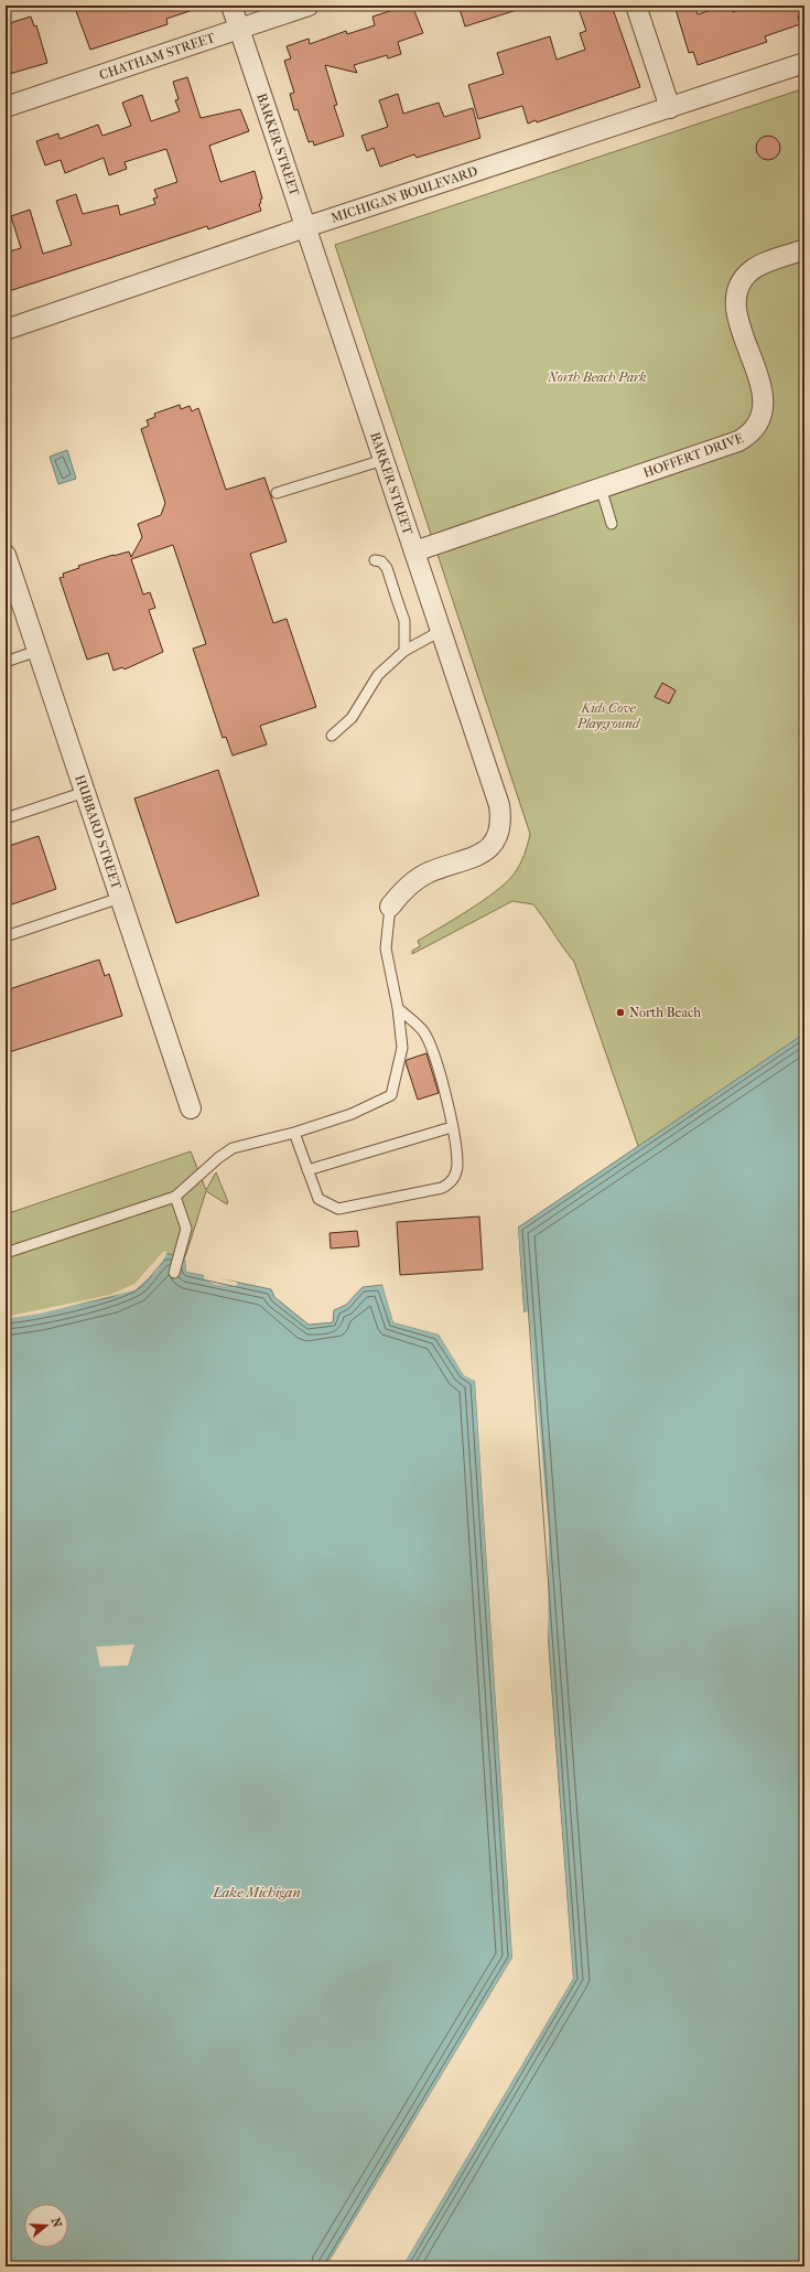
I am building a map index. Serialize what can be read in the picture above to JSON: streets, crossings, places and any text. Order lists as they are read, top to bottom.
{
  "streets": {
    "street": [
      "CHATHAM STREET",
      "BARKER STREET",
      "MICHIGAN BOULEVARD",
      "HOFFERT DRIVE",
      "HUBBARD STREET"
    ]
  },
  "crossings": [
    ["CHATHAM STREET", "BARKER STREET"],
    ["BARKER STREET", "MICHIGAN BOULEVARD"],
    ["BARKER STREET", "HOFFERT DRIVE"]
  ],
  "water": ["Lake Michigan"],
  "parks": ["North Beach Park", "Kids Cove Playground"],
  "places": ["North Beach"],
  "north": "right"
}
